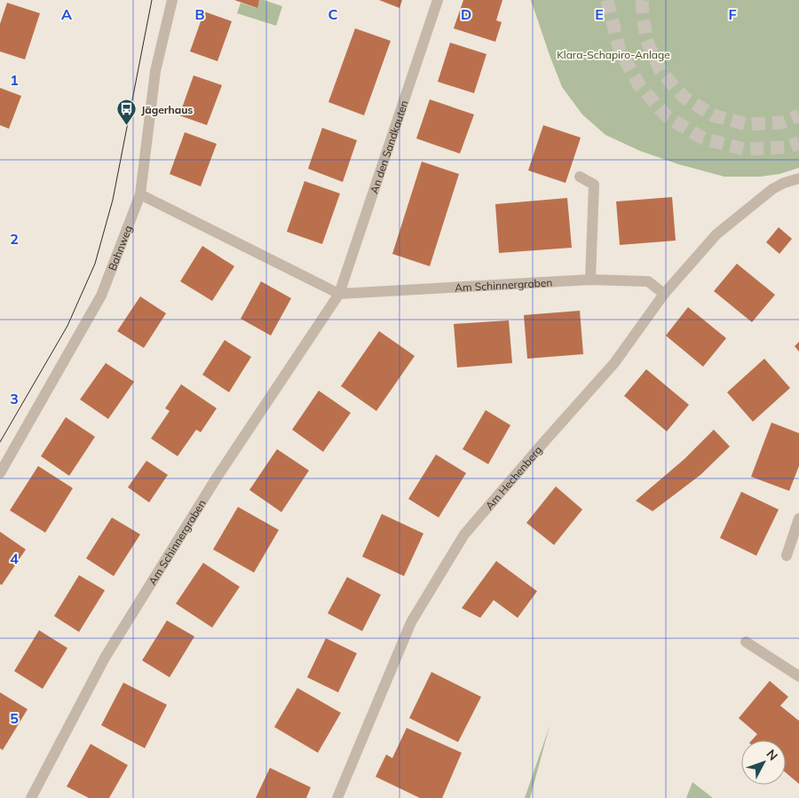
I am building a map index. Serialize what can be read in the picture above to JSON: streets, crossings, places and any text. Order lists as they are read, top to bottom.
{
  "streets": {
    "street": [
      "An den Sandkauten",
      "Bahnweg",
      "Am Schinnergraben",
      "Am Hechenberg"
    ]
  },
  "crossings": [
    ["An den Sandkauten", "Am Schinnergraben"],
    ["Bahnweg", "Am Schinnergraben"],
    ["Am Schinnergraben", "Am Hechenberg"]
  ],
  "parks": ["Klara-Schapiro-Anlage"],
  "places": {
    "bus stop": ["Jägerhaus"]
  },
  "north": "top right",
  "grid": {
    "columns": [
      "A",
      "B",
      "C",
      "D",
      "E",
      "F"
    ],
    "rows": [
      "1",
      "2",
      "3",
      "4",
      "5"
    ]
  }
}
